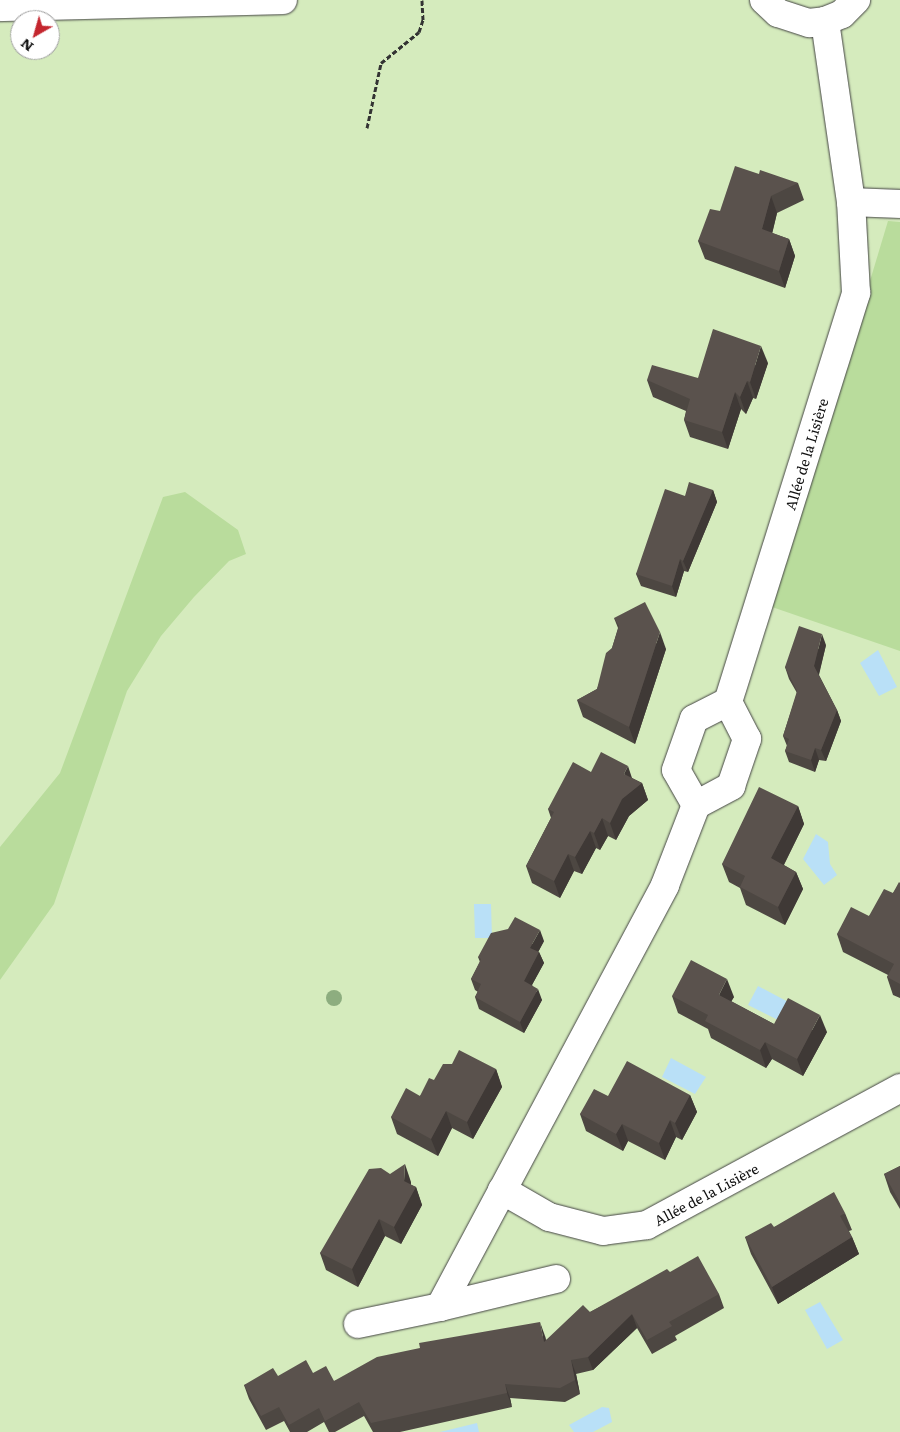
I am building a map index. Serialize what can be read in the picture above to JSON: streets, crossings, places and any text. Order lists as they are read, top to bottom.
{
  "streets": {
    "street": ["Allée de la Lisière"]
  },
  "north": "bottom left"
}
